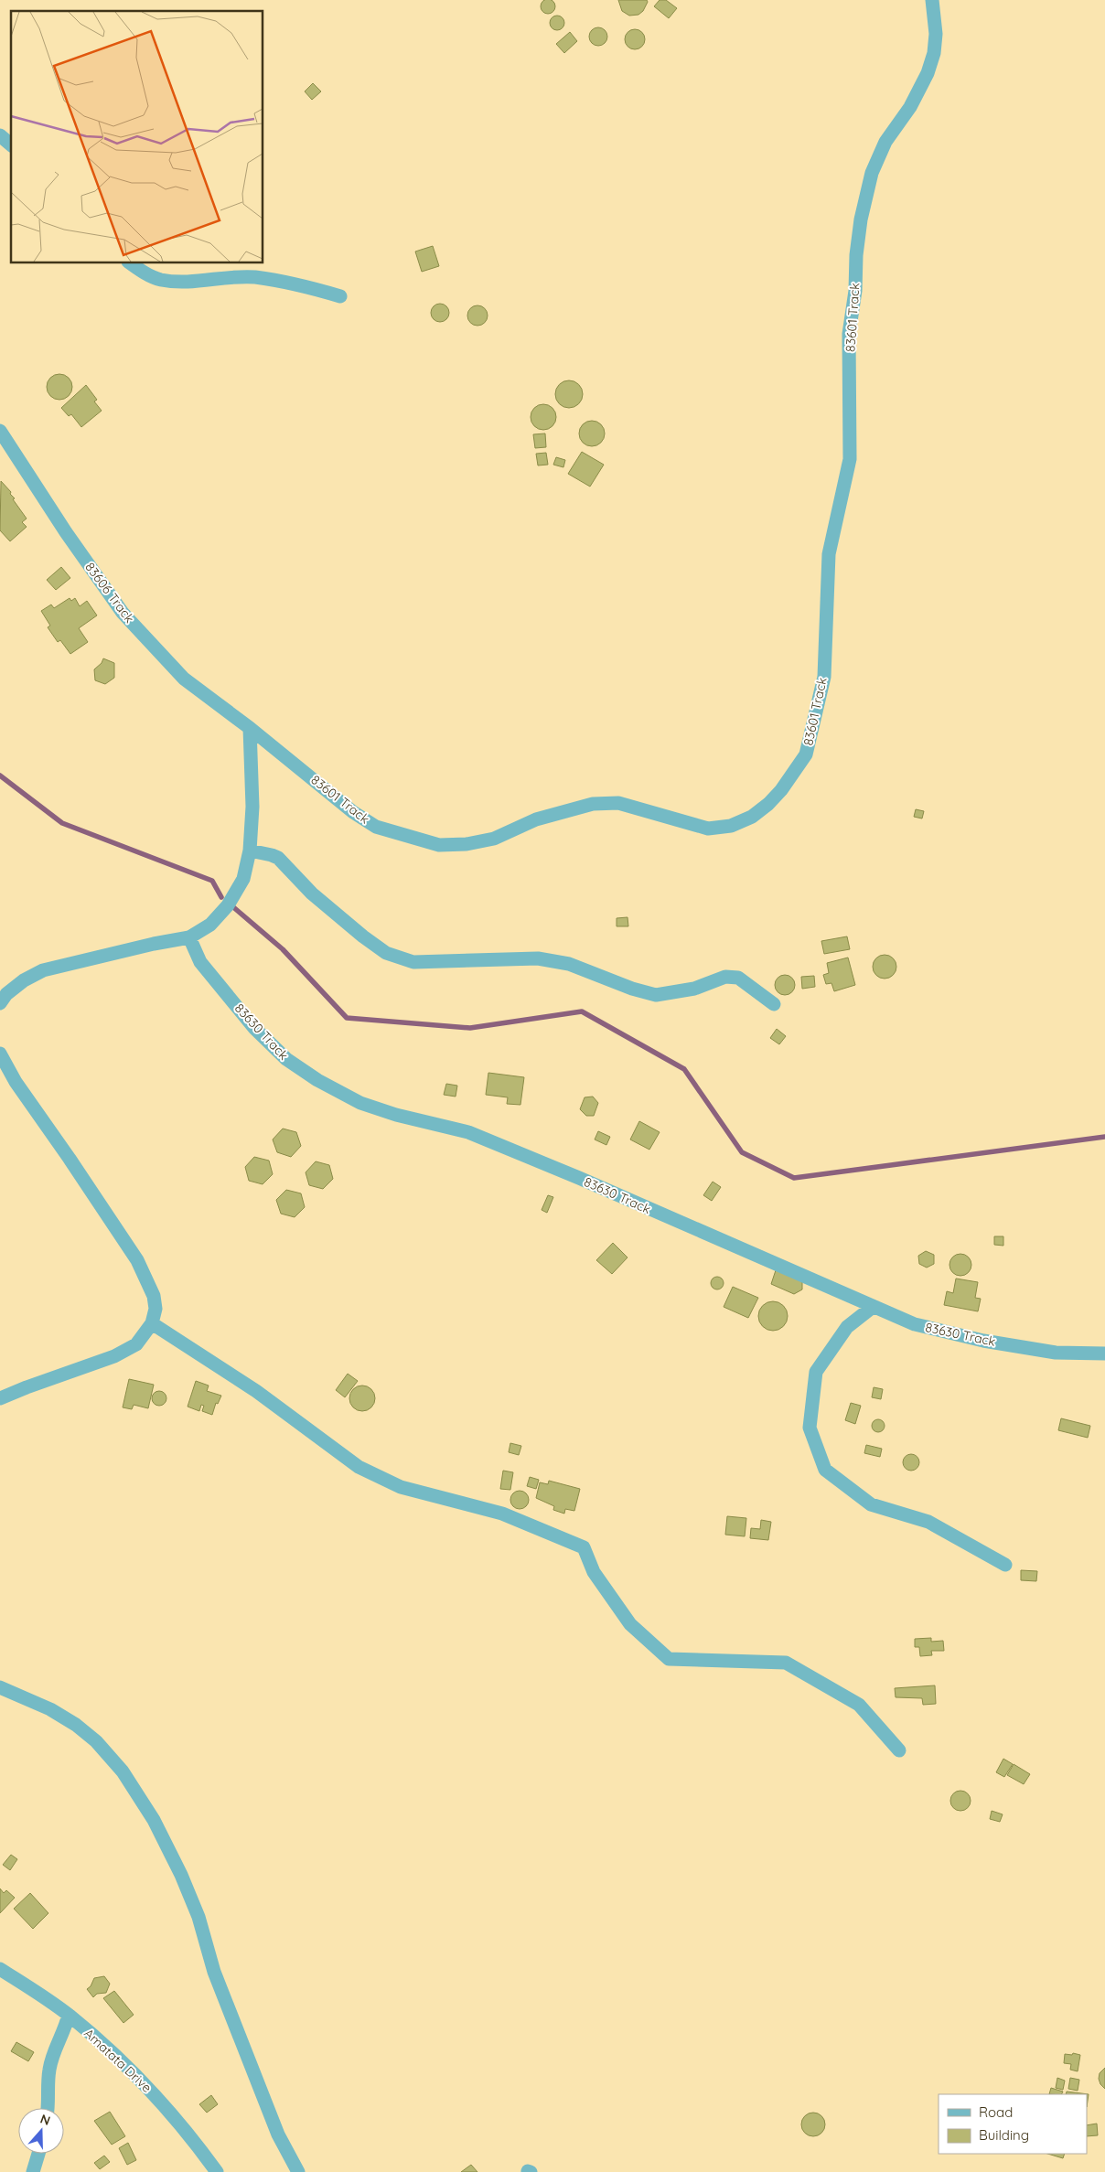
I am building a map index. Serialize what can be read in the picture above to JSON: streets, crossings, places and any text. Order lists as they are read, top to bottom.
{
  "streets": {
    "street": [
      "83601 Track",
      "83606 Track",
      "83630 Track",
      "Amatata Drive"
    ]
  },
  "crossings": [
    ["83601 Track", "83606 Track"]
  ],
  "legend": ["Road", "Building"],
  "north": "top"
}
